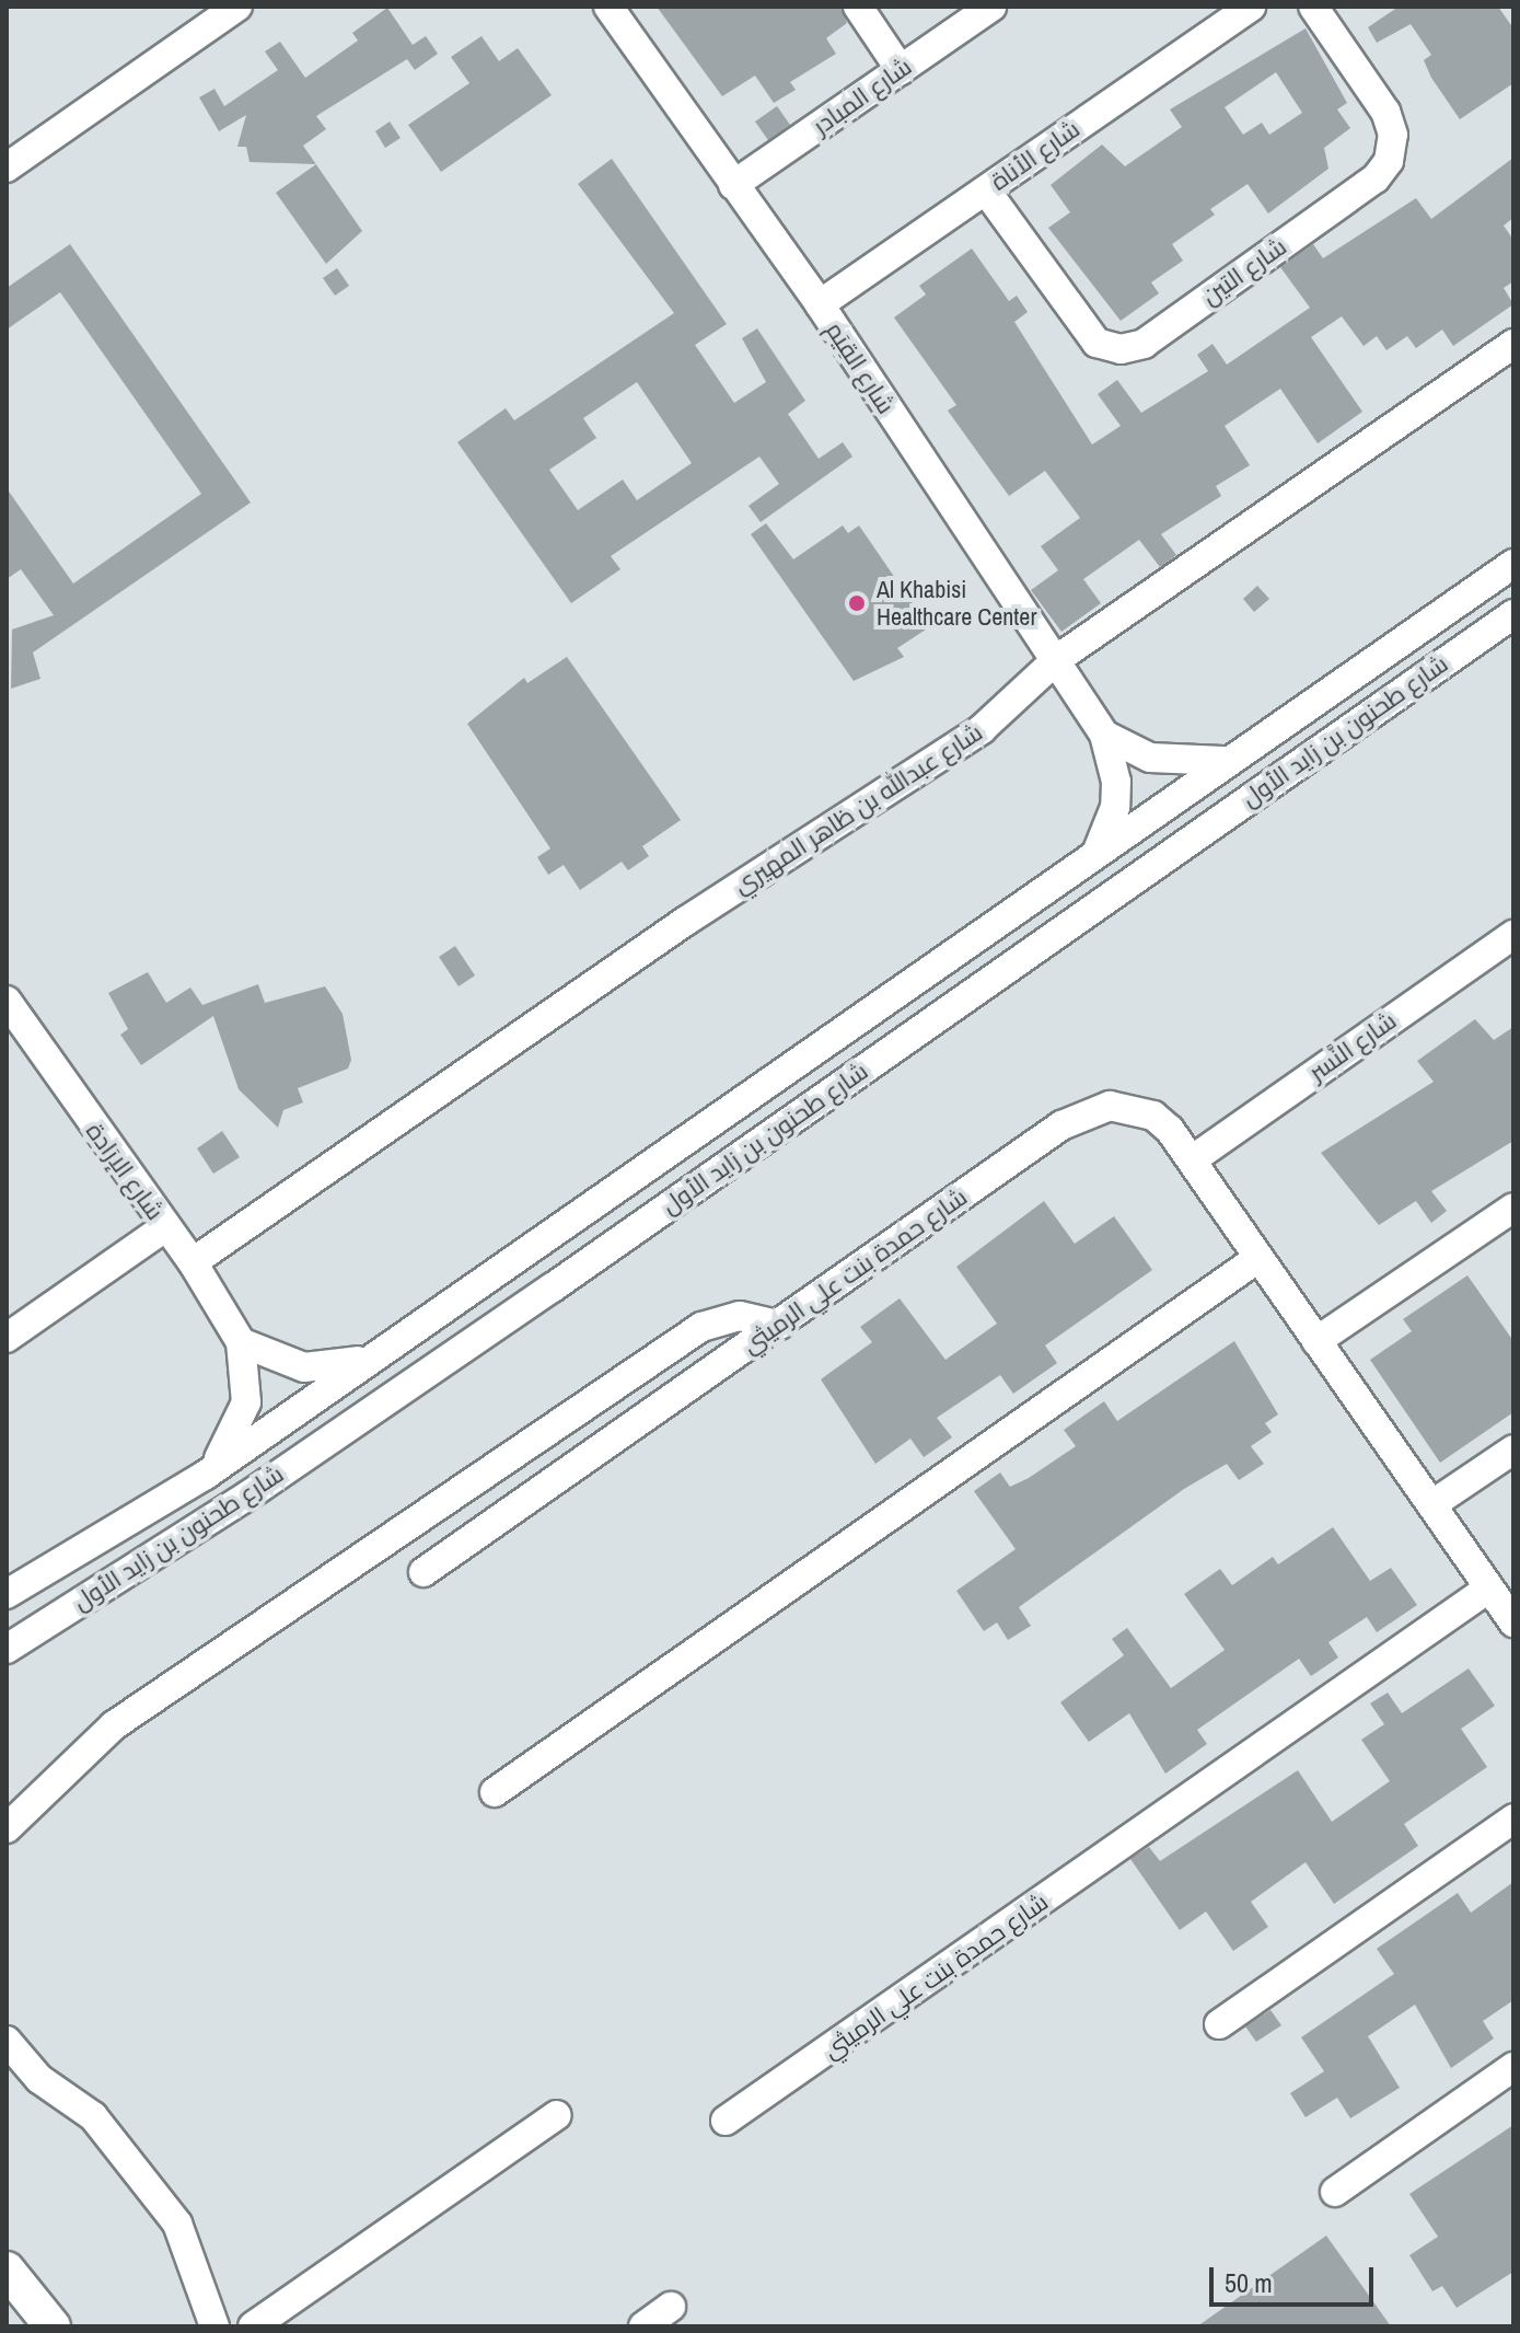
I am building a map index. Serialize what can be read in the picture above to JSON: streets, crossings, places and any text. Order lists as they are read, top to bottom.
{
  "streets": {
    "street": [
      "شارع المبادر",
      "شارع الأناة",
      "شارع التين",
      "شارع القِيَم",
      "شارع طحنون بن زايد الأول",
      "شارع عبدالله بن ظاهر المهيري",
      "شارع النَّسر",
      "شارع الإرَادة",
      "شارع حمدة بنت علي الرميثي"
    ]
  },
  "crossings": [
    ["شارع المبادر", "شارع القِيَم"],
    ["شارع الأناة", "شارع التين"],
    ["شارع الأناة", "شارع القِيَم"],
    ["شارع القِيَم", "شارع طحنون بن زايد الأول"],
    ["شارع القِيَم", "شارع عبدالله بن ظاهر المهيري"],
    ["شارع طحنون بن زايد الأول", "شارع الإرَادة"],
    ["شارع عبدالله بن ظاهر المهيري", "شارع الإرَادة"],
    ["شارع النَّسر", "شارع حمدة بنت علي الرميثي"]
  ],
  "places": ["Al Khabisi Healthcare Center"],
  "scale_bar": "50 m"
}
